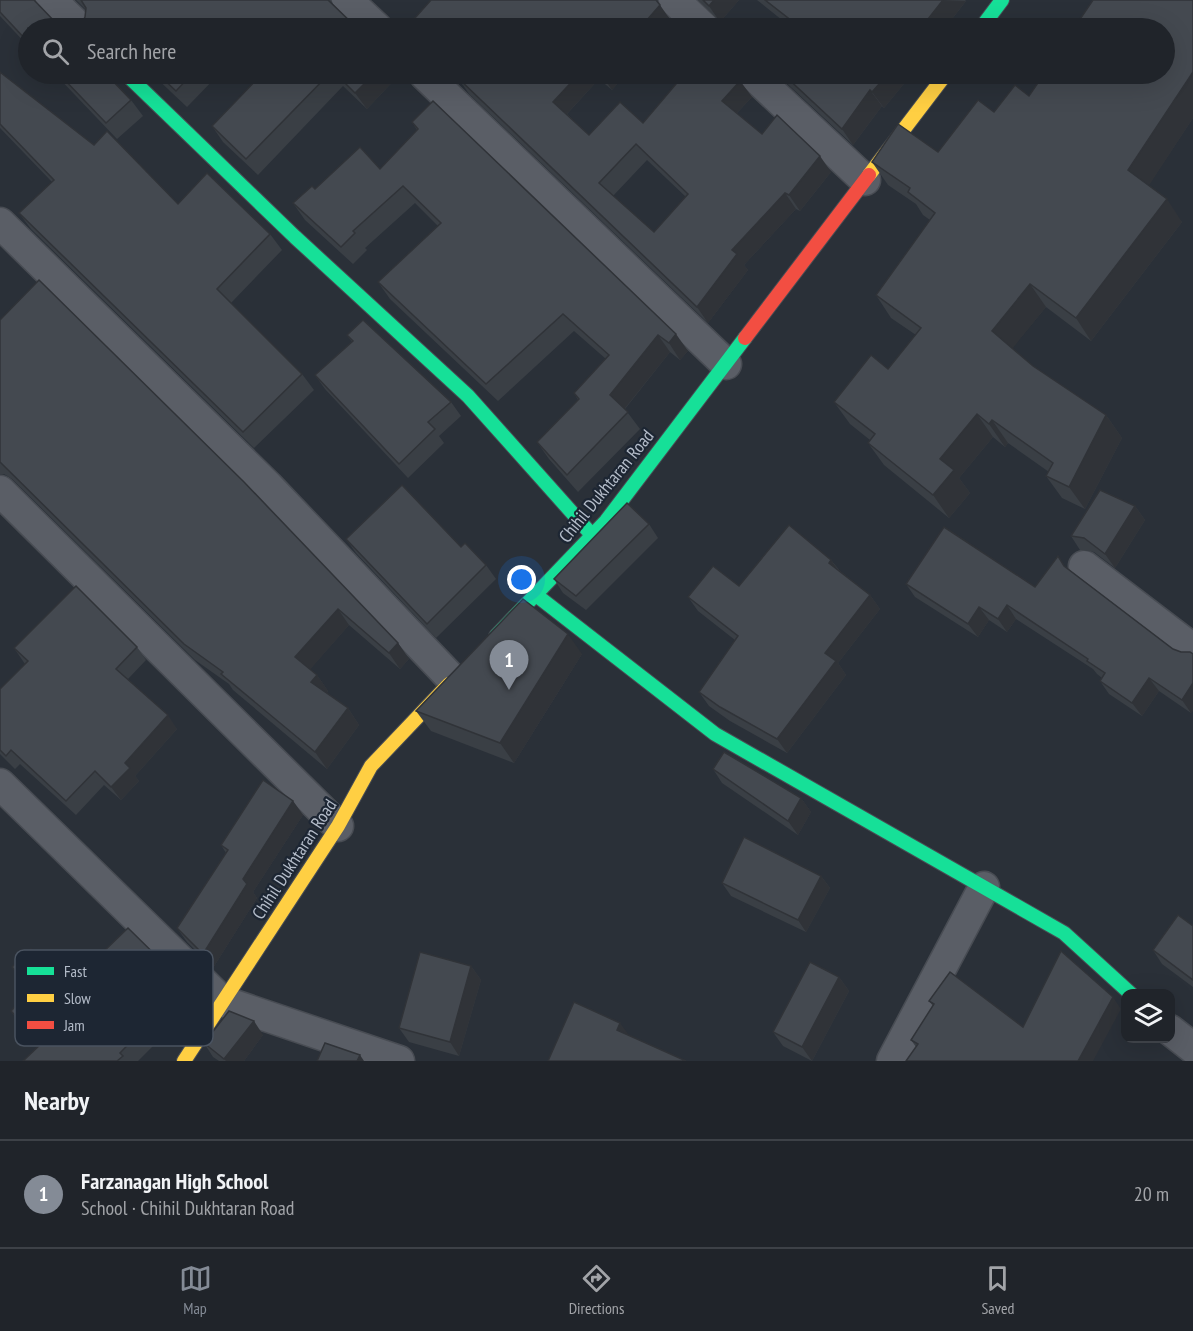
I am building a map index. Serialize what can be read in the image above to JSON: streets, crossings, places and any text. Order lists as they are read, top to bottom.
{
  "streets": {
    "street": ["Chihil Dukhtaran Road"]
  },
  "legend": ["Fast", "Slow", "Jam"],
  "page": {
    "search": "Search here",
    "pins": "1",
    "heading": "Nearby",
    "list": [
      {
        "mark": "1",
        "name": "Farzanagan High School",
        "note": "School · Chihil Dukhtaran Road",
        "value": "20 m"
      }
    ],
    "nav": ["Map", "Directions", "Saved"]
  }
}
